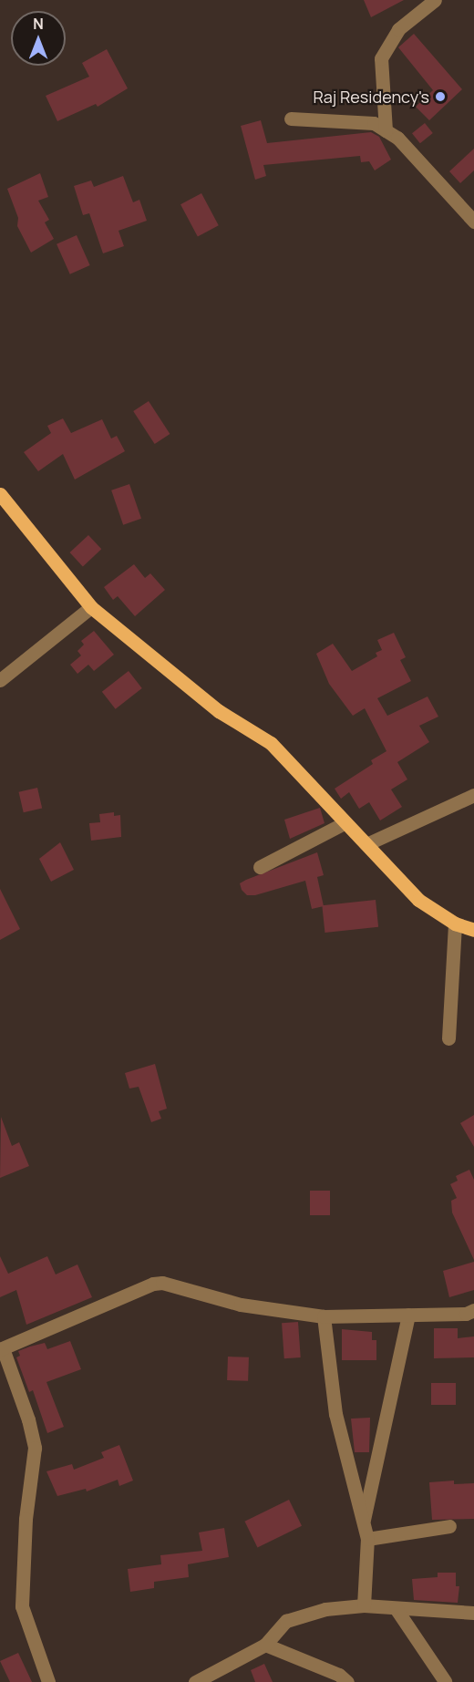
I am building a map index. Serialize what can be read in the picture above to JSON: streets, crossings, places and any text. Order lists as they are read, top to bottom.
{
  "places": ["Raj Residency's"],
  "north": "top"
}
